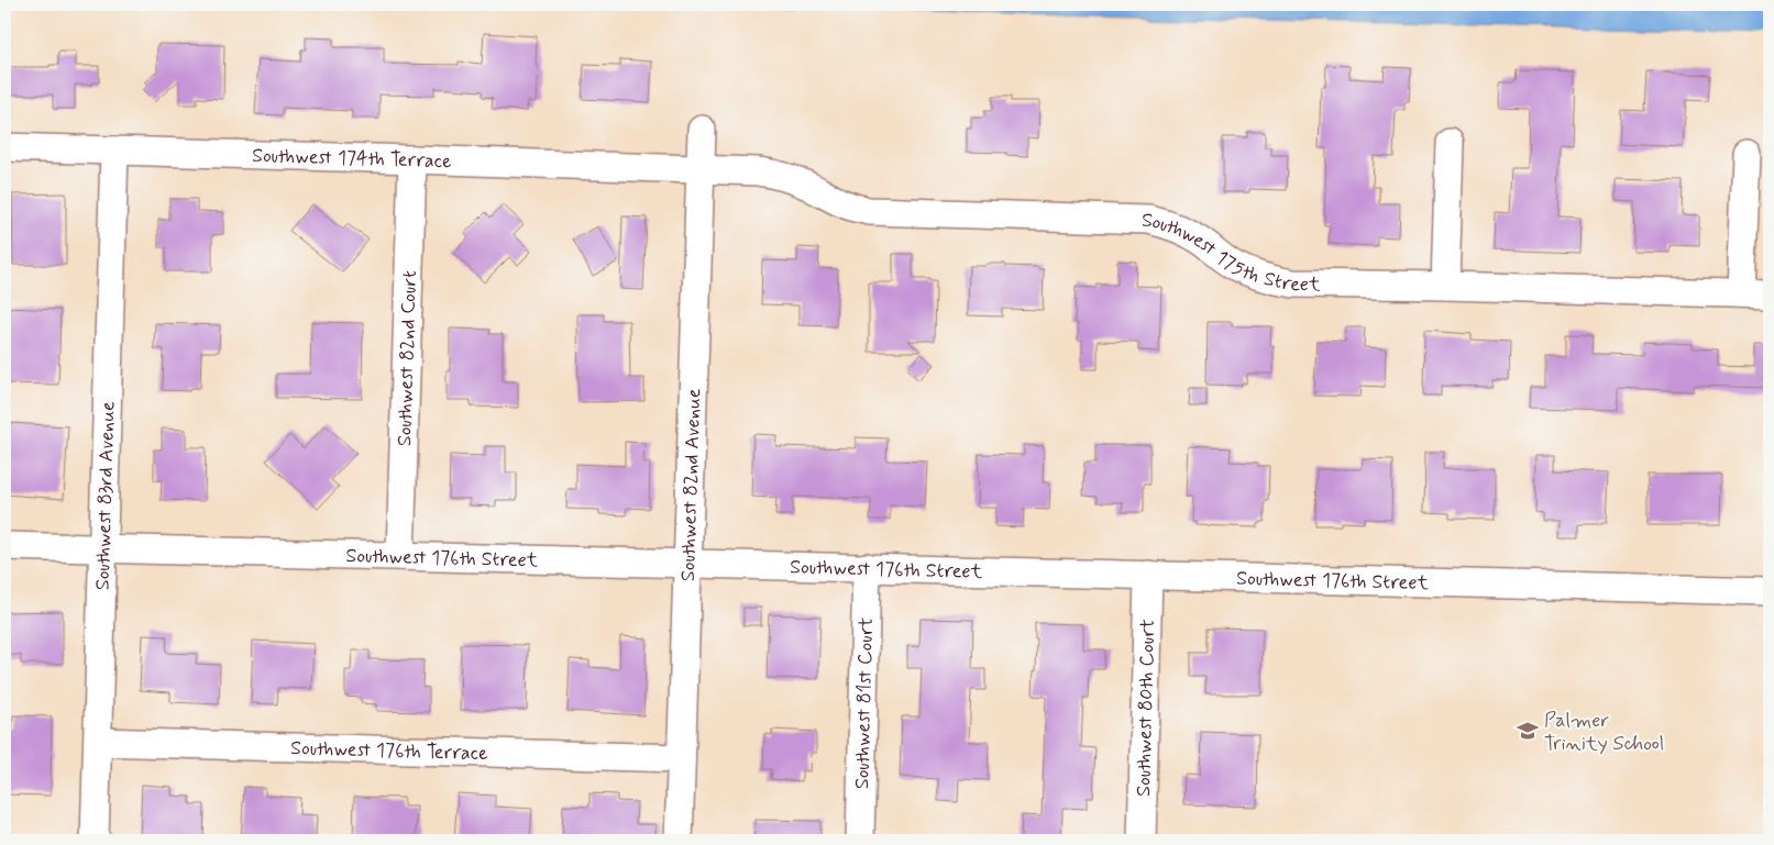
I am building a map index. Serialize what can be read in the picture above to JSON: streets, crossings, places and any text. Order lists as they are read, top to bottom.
{
  "streets": {
    "street": [
      "Southwest 174th Terrace",
      "Southwest 175th Street",
      "Southwest 82nd Court",
      "Southwest 82nd Avenue",
      "Southwest 83rd Avenue",
      "Southwest 176th Street",
      "Southwest 81st Court",
      "Southwest 80th Court",
      "Southwest 176th Terrace"
    ]
  },
  "crossings": [
    ["Southwest 174th Terrace", "Southwest 175th Street"],
    ["Southwest 174th Terrace", "Southwest 82nd Court"],
    ["Southwest 174th Terrace", "Southwest 82nd Avenue"],
    ["Southwest 174th Terrace", "Southwest 83rd Avenue"],
    ["Southwest 175th Street", "Southwest 82nd Avenue"],
    ["Southwest 82nd Court", "Southwest 176th Street"],
    ["Southwest 82nd Avenue", "Southwest 176th Street"],
    ["Southwest 82nd Avenue", "Southwest 176th Terrace"],
    ["Southwest 83rd Avenue", "Southwest 176th Street"],
    ["Southwest 83rd Avenue", "Southwest 176th Terrace"],
    ["Southwest 176th Street", "Southwest 81st Court"],
    ["Southwest 176th Street", "Southwest 80th Court"]
  ],
  "places": {
    "school or university": ["Palmer Trinity School"]
  }
}
